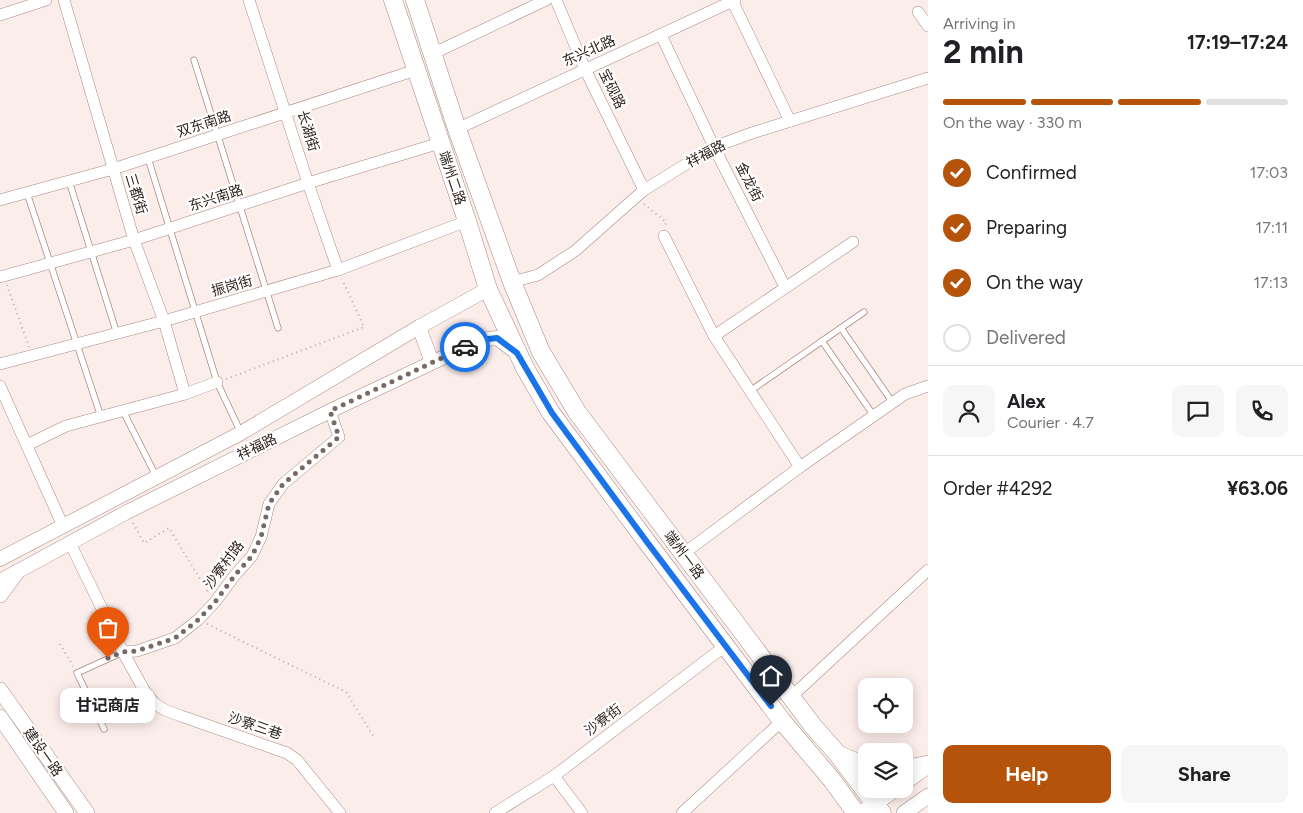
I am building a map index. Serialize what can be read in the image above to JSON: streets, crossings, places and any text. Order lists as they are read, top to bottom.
{
  "streets": {
    "main road": ["端州二路", "端州一路", "建设一路"],
    "street": [
      "东兴北路",
      "宝砚路",
      "双东南路",
      "长湖街",
      "祥福路",
      "金龙街",
      "三都街",
      "东兴南路",
      "振岗街",
      "沙寮村路",
      "沙寮街",
      "沙寮三巷"
    ]
  },
  "crossings": [
    ["东兴北路", "宝砚路"],
    ["东兴北路", "端州二路"],
    ["东兴北路", "金龙街"],
    ["宝砚路", "祥福路"],
    ["双东南路", "长湖街"],
    ["双东南路", "端州二路"],
    ["双东南路", "三都街"],
    ["长湖街", "东兴南路"],
    ["长湖街", "振岗街"],
    ["祥福路", "端州二路"],
    ["祥福路", "金龙街"],
    ["祥福路", "端州一路"],
    ["祥福路", "沙寮村路"],
    ["祥福路", "沙寮三巷"],
    ["端州二路", "东兴南路"],
    ["端州二路", "振岗街"],
    ["端州二路", "端州一路"],
    ["三都街", "东兴南路"],
    ["三都街", "振岗街"],
    ["端州一路", "沙寮街"],
    ["沙寮村路", "沙寮三巷"]
  ],
  "places": ["甘记商店"],
  "page": {
    "heading": ["2 min", "Arriving in", "17:19–17:24"],
    "panel": [
      "Alex",
      "Courier · 4.7",
      "Order #4292",
      "¥63.06"
    ],
    "bar": "On the way · 330 m",
    "list": [
      ["Confirmed", "17:03"],
      ["Preparing", "17:11"],
      ["On the way", "17:13"],
      "Delivered"
    ],
    "bubble": "甘记商店",
    "buttons": ["Help", "Share"]
  }
}
